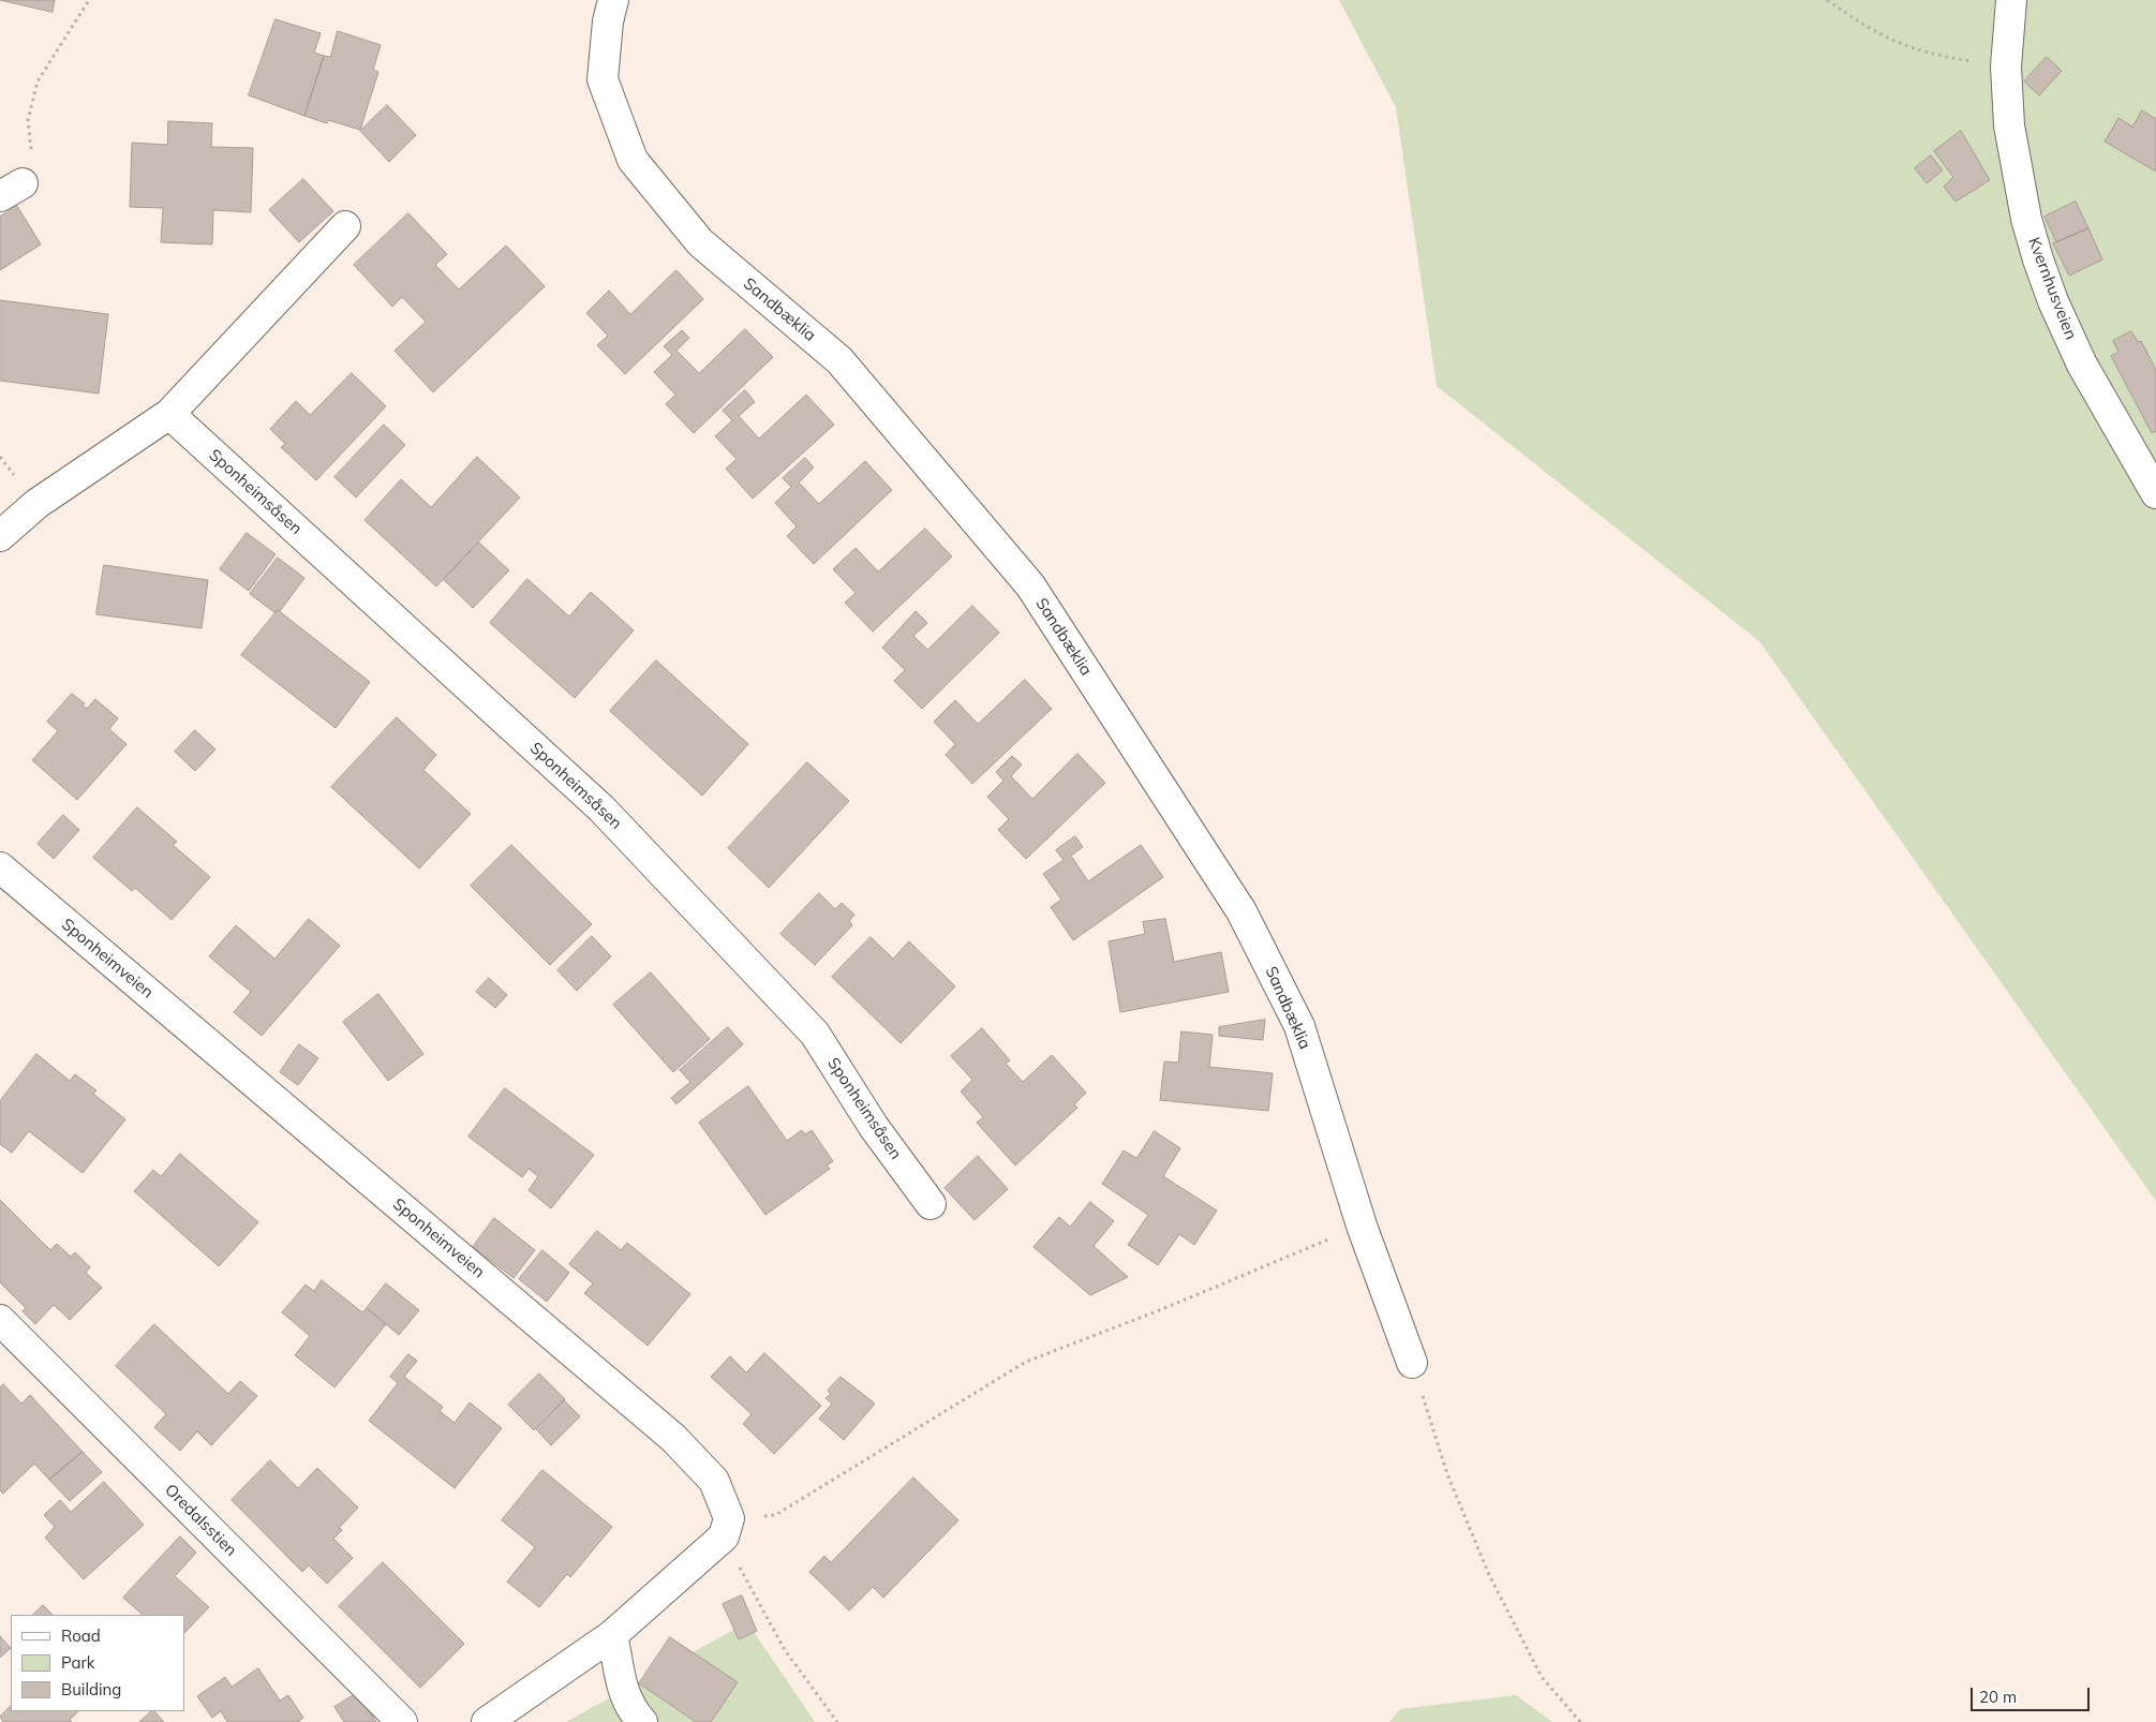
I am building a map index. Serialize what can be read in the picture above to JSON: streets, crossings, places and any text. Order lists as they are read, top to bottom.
{
  "streets": {
    "street": [
      "Kvernhusveien",
      "Sandbæklia",
      "Sponheimsåsen",
      "Sponheimveien",
      "Oredalsstien"
    ]
  },
  "legend": ["Road", "Park", "Building"],
  "scale_bar": "20 m"
}
